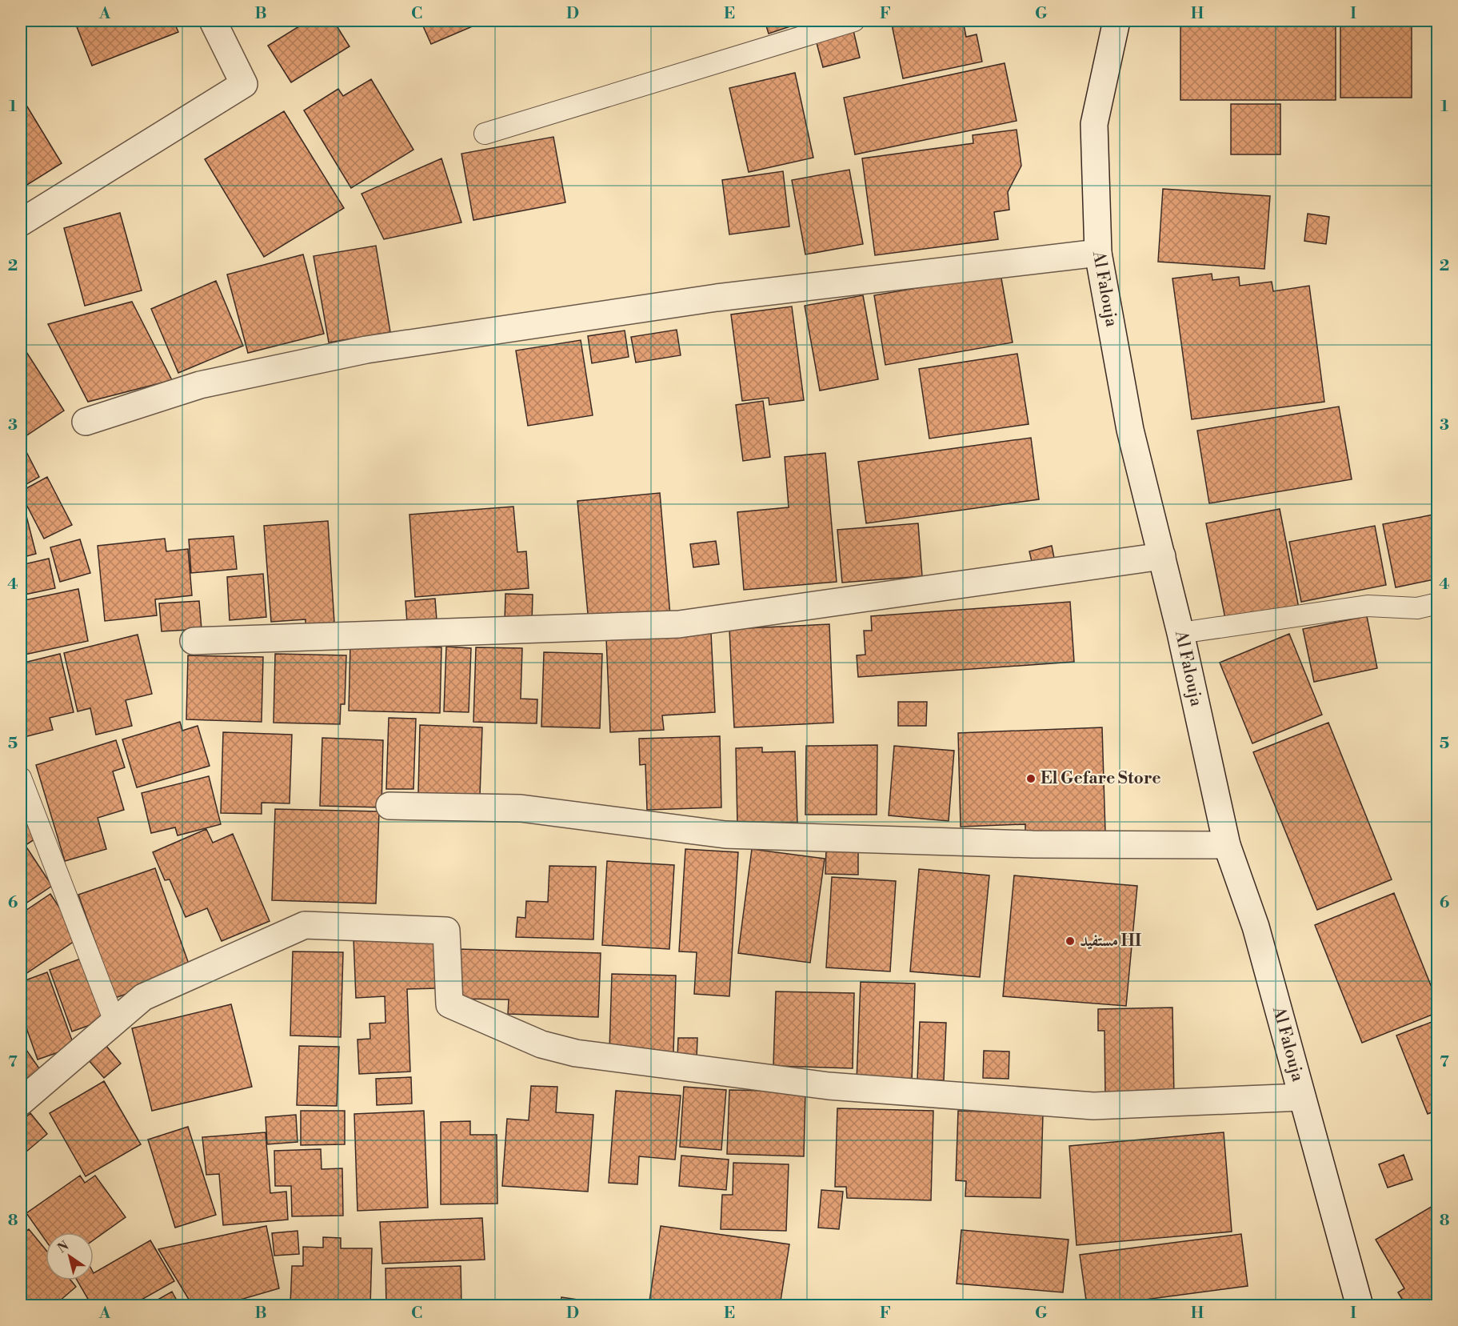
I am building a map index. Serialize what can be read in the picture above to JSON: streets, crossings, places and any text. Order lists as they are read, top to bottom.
{
  "streets": {
    "street": ["Al Falouja"]
  },
  "places": ["El Gefare Store", "مستفيد HI"],
  "north": "top left",
  "grid": {
    "columns": [
      "A",
      "B",
      "C",
      "D",
      "E",
      "F",
      "G",
      "H",
      "I"
    ],
    "rows": [
      "1",
      "2",
      "3",
      "4",
      "5",
      "6",
      "7",
      "8"
    ]
  }
}
